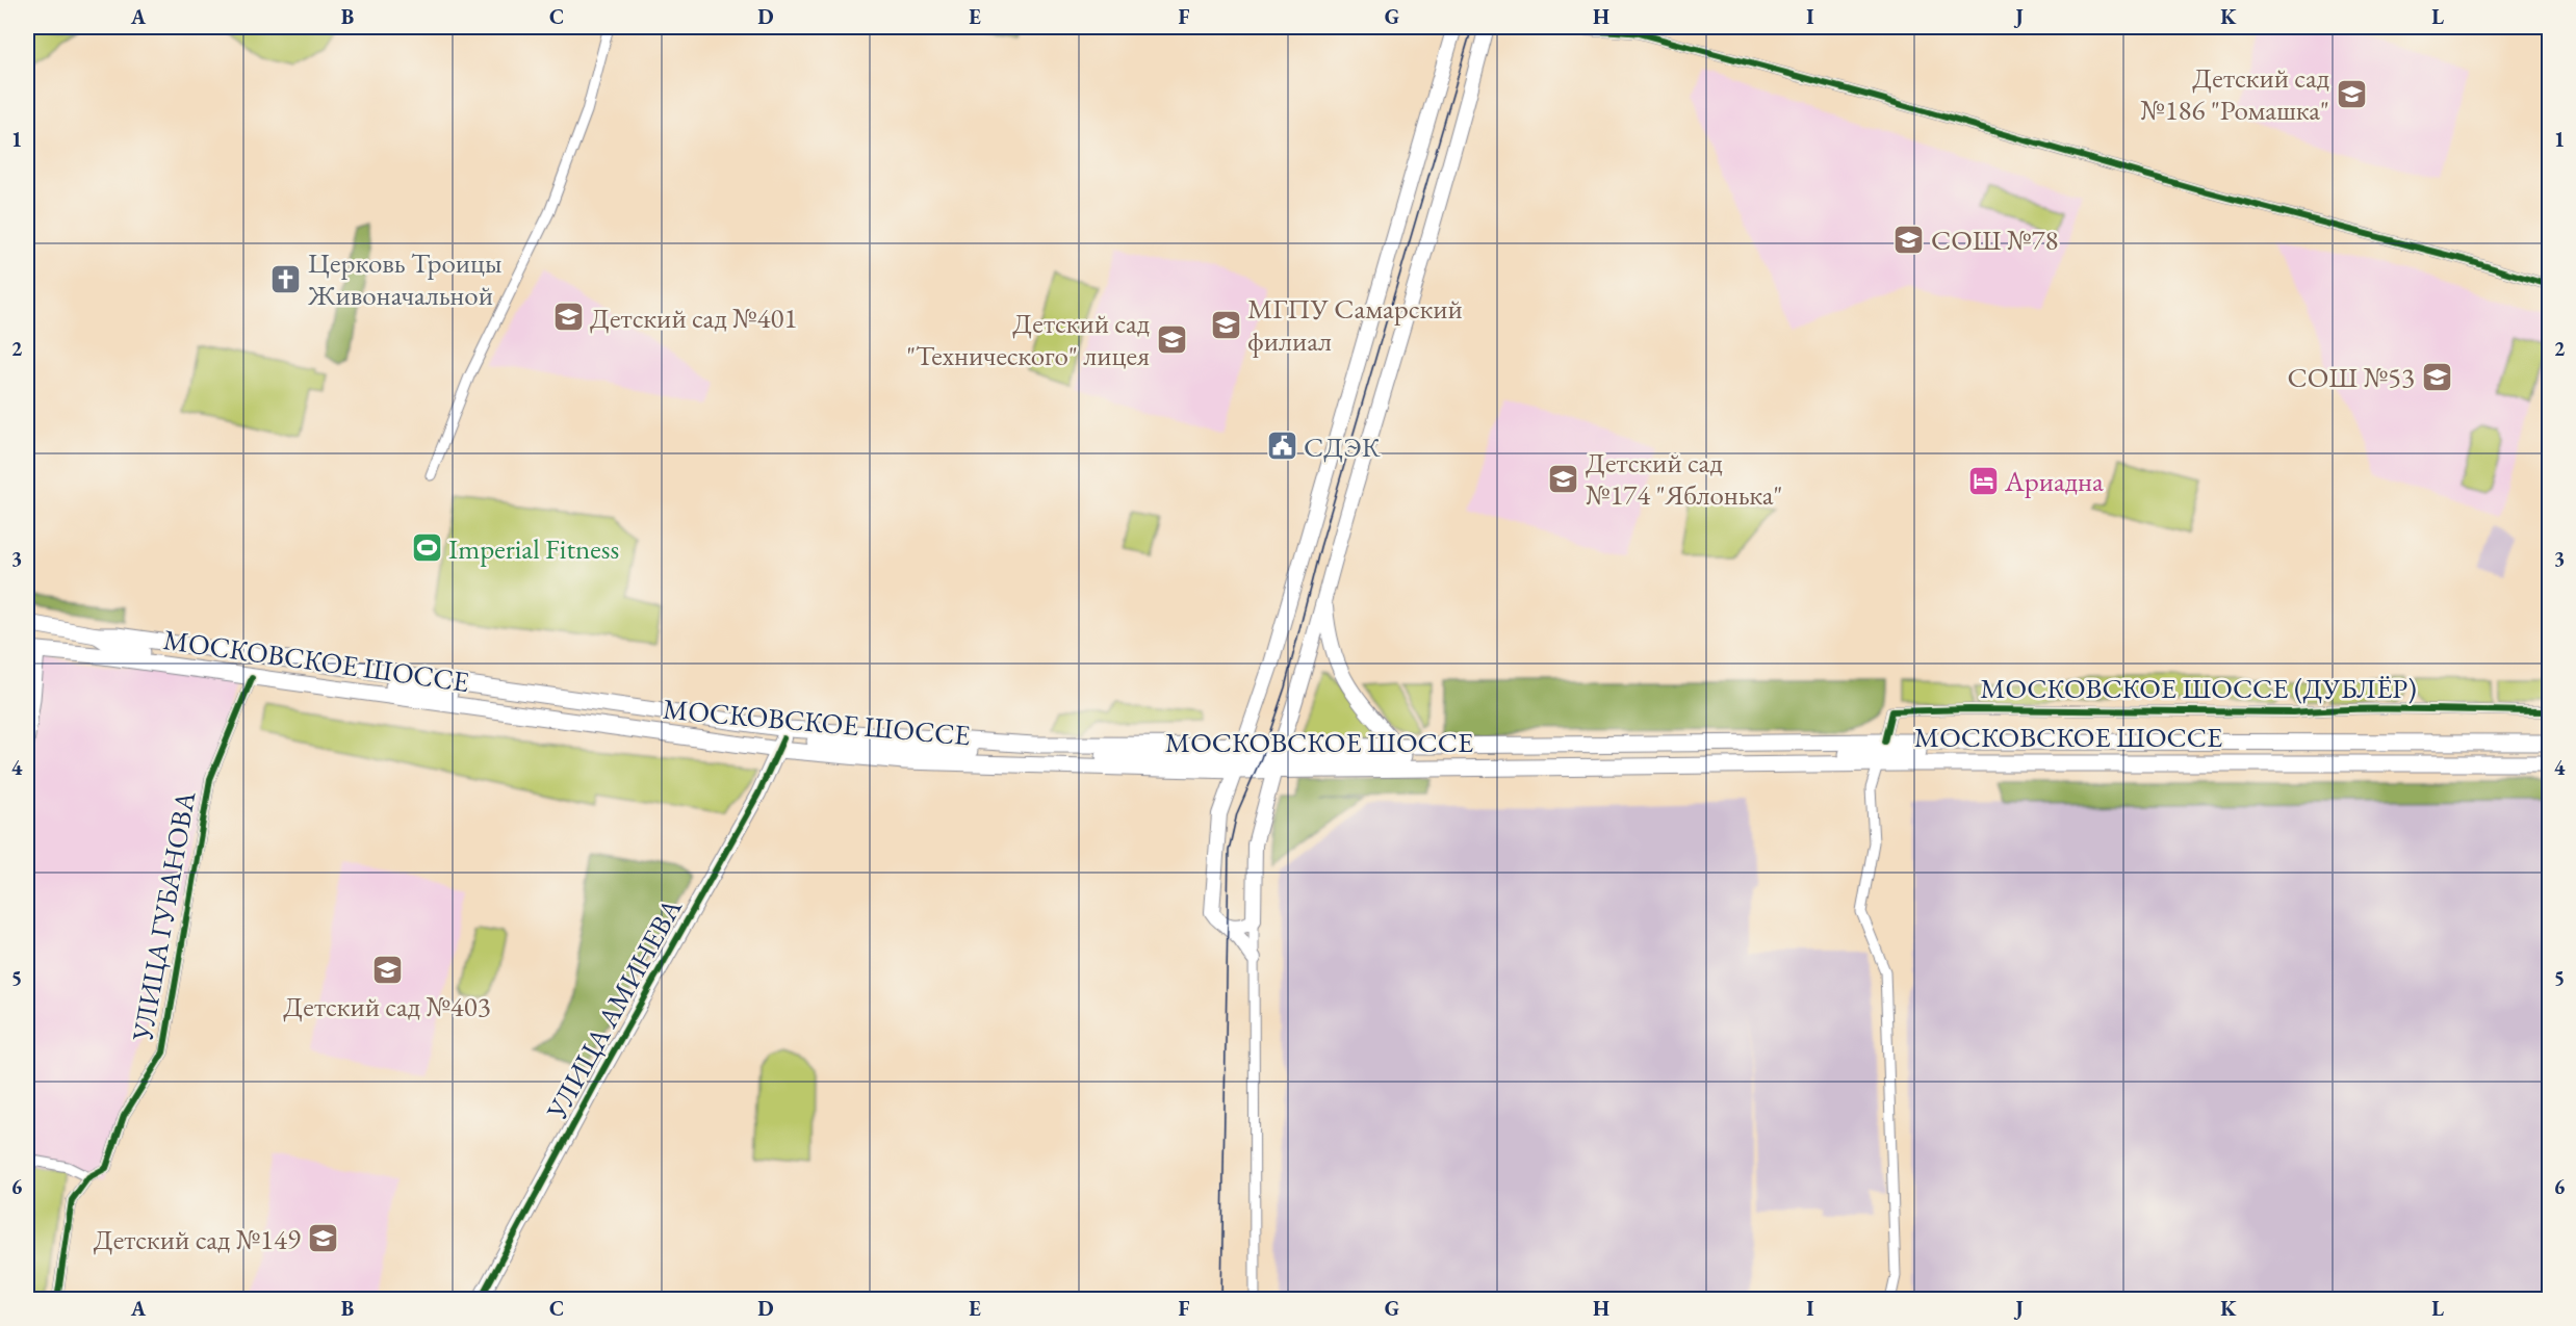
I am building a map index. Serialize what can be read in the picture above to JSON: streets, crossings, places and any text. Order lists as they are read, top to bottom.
{
  "streets": {
    "main road": ["МОСКОВСКОЕ ШОССЕ", "УЛИЦА АМИНЕВА"],
    "street": ["МОСКОВСКОЕ ШОССЕ (ДУБЛЁР)", "УЛИЦА ГУБАНОВА"]
  },
  "crossings": [
    ["МОСКОВСКОЕ ШОССЕ", "МОСКОВСКОЕ ШОССЕ (ДУБЛЁР)"],
    ["МОСКОВСКОЕ ШОССЕ", "УЛИЦА ГУБАНОВА"],
    ["МОСКОВСКОЕ ШОССЕ", "УЛИЦА АМИНЕВА"]
  ],
  "places": {
    "school or university": [
      "Детский сад №186 \"Ромашка\"",
      "СОШ №78",
      "Детский сад №401",
      "МГПУ Самарский филиал",
      "Детский сад \"Технического\" лицея",
      "СОШ №53",
      "Детский сад №174 \"Яблонька\"",
      "Детский сад №403",
      "Детский сад №149"
    ],
    "church": ["Церковь Троицы Живоначальной"],
    "public building": ["СДЭК"],
    "hotel": ["Ариадна"],
    "sports": ["Imperial Fitness"]
  },
  "grid": {
    "columns": [
      "A",
      "B",
      "C",
      "D",
      "E",
      "F",
      "G",
      "H",
      "I",
      "J",
      "K",
      "L"
    ],
    "rows": [
      "1",
      "2",
      "3",
      "4",
      "5",
      "6"
    ]
  }
}
